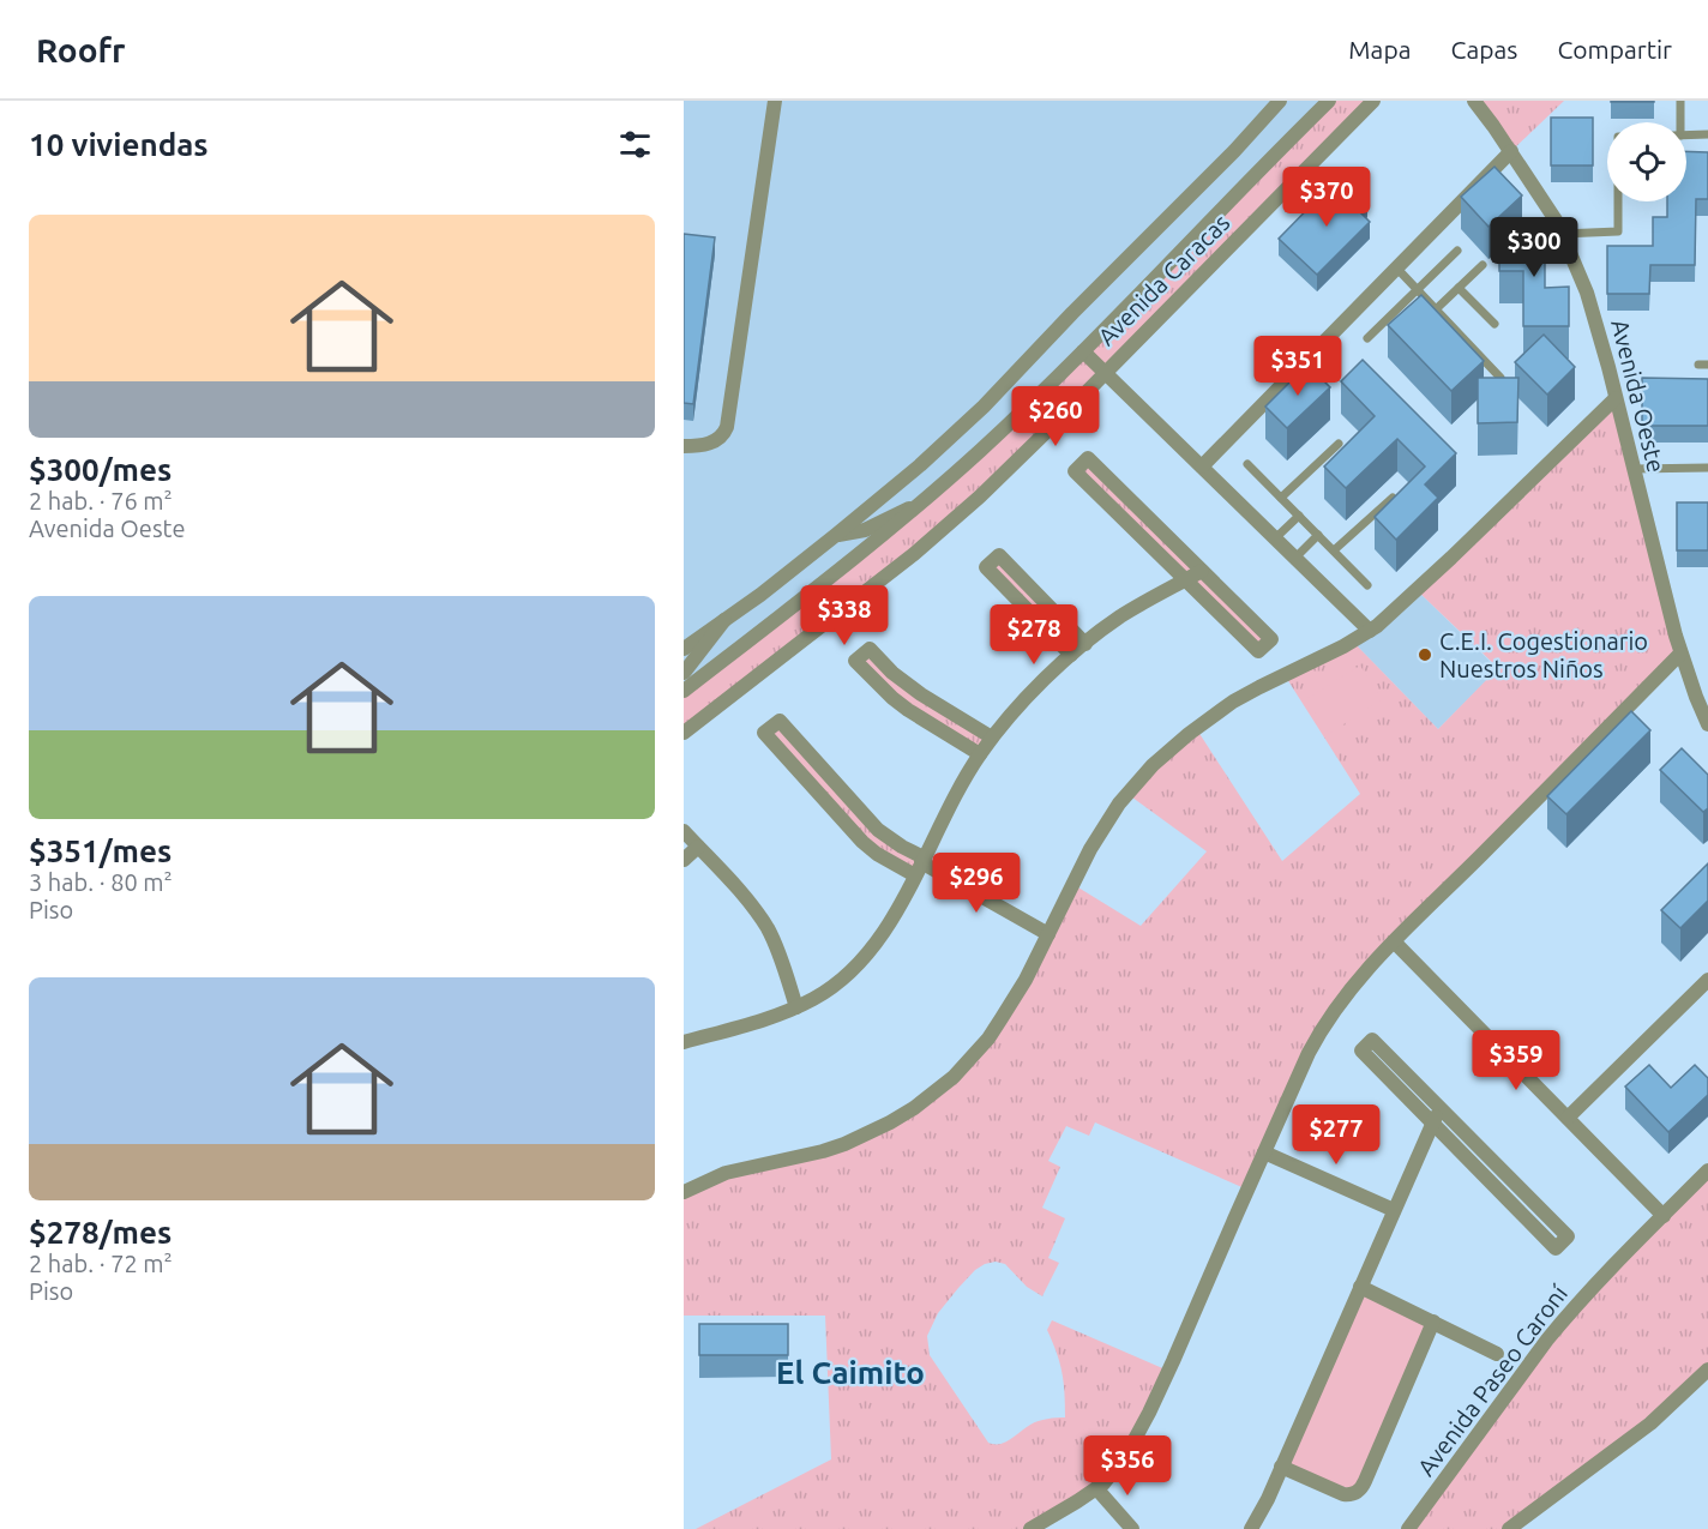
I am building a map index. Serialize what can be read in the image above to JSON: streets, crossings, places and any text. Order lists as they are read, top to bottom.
{
  "streets": {
    "street": ["Avenida Caracas", "Avenida Oeste", "Avenida Paseo Caroní"]
  },
  "districts": ["El Caimito"],
  "places": ["C.E.I. Cogestionario Nuestros Niños"],
  "page": {
    "header": "Roofr",
    "nav": ["Mapa", "Capas", "Compartir"],
    "heading": "10 viviendas",
    "price": [
      "$370",
      "$300",
      "$351",
      "$260",
      "$338",
      "$278",
      "$296",
      "$359",
      "$277",
      "$356"
    ],
    "list": [
      {
        "name": "$300/mes",
        "note": "2 hab. · 76 m² · Avenida Oeste"
      },
      {
        "name": "$351/mes",
        "note": "3 hab. · 80 m² · Piso"
      },
      {
        "name": "$278/mes",
        "note": "2 hab. · 72 m² · Piso"
      }
    ]
  }
}
